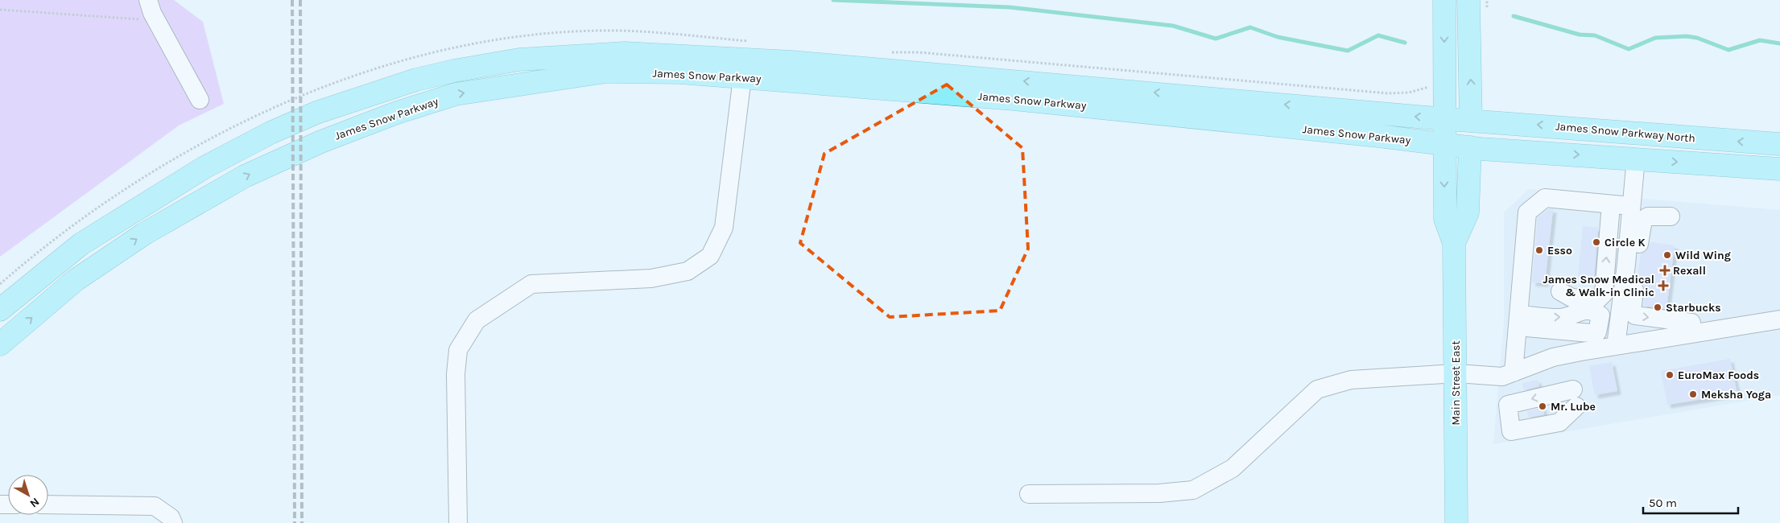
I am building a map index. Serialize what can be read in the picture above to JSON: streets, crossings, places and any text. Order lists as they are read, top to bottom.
{
  "streets": {
    "main road": ["James Snow Parkway", "James Snow Parkway North", "Main Street East"]
  },
  "crossings": [
    ["James Snow Parkway", "James Snow Parkway North"],
    ["James Snow Parkway", "Main Street East"],
    ["James Snow Parkway North", "Main Street East"]
  ],
  "places": {
    "other": [
      "Circle K",
      "Esso",
      "Wild Wing",
      "Starbucks",
      "EuroMax Foods",
      "Meksha Yoga",
      "Mr. Lube"
    ],
    "health": ["Rexall", "James Snow Medical & Walk-in Clinic"]
  },
  "scale_bar": "50 m",
  "north": "bottom right"
}
